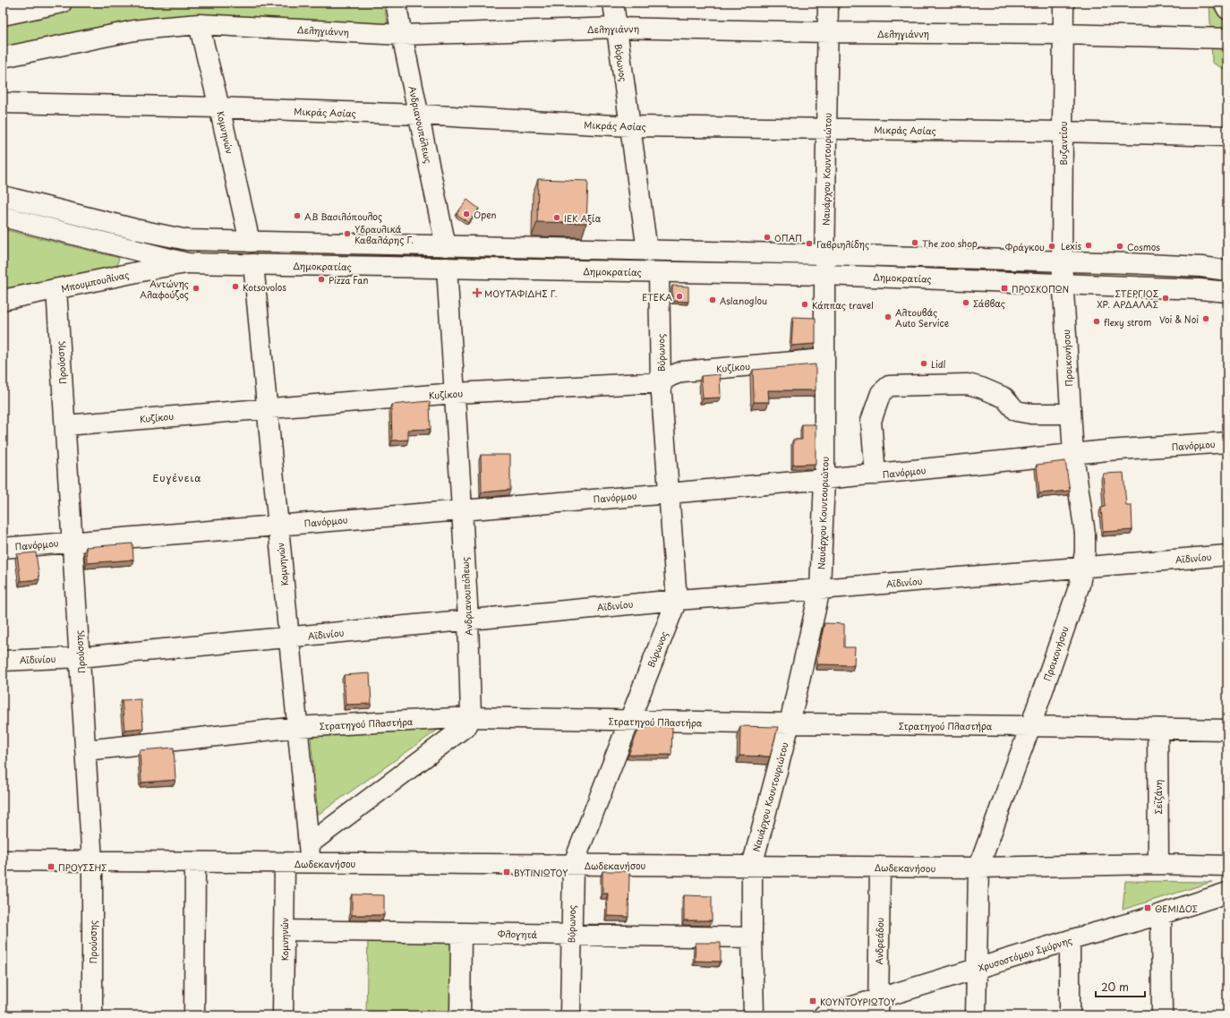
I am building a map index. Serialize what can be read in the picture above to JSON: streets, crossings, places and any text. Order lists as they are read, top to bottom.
{
  "streets": {
    "street": [
      "Δεληγιάννη",
      "Βύρωνος",
      "Μικράς Ασίας",
      "Ανδριανουπόλεως",
      "Κομνηνών",
      "Βυζαντίου",
      "Ναυάρχου Κουντουριώτου",
      "Δημοκρατίας",
      "Μπουμπουλίνας",
      "Προικονήσου",
      "Προύσσης",
      "Κυζίκου",
      "Πανόρμου",
      "Αϊδινίου",
      "Στρατηγού Πλαστήρα",
      "Σεϊζάνη",
      "Δωδεκανήσου",
      "Φλογητά",
      "Ανδρεάδου",
      "Χρυσοστόμου Σμύρνης"
    ]
  },
  "crossings": [
    ["Δεληγιάννη", "Βύρωνος"],
    ["Δεληγιάννη", "Ανδριανουπόλεως"],
    ["Δεληγιάννη", "Κομνηνών"],
    ["Δεληγιάννη", "Βυζαντίου"],
    ["Δεληγιάννη", "Ναυάρχου Κουντουριώτου"],
    ["Βύρωνος", "Μικράς Ασίας"],
    ["Βύρωνος", "Δημοκρατίας"],
    ["Βύρωνος", "Κυζίκου"],
    ["Βύρωνος", "Πανόρμου"],
    ["Βύρωνος", "Αϊδινίου"],
    ["Βύρωνος", "Στρατηγού Πλαστήρα"],
    ["Βύρωνος", "Δωδεκανήσου"],
    ["Βύρωνος", "Φλογητά"],
    ["Μικράς Ασίας", "Ανδριανουπόλεως"],
    ["Μικράς Ασίας", "Κομνηνών"],
    ["Μικράς Ασίας", "Βυζαντίου"],
    ["Μικράς Ασίας", "Ναυάρχου Κουντουριώτου"],
    ["Ανδριανουπόλεως", "Δημοκρατίας"],
    ["Ανδριανουπόλεως", "Κυζίκου"],
    ["Ανδριανουπόλεως", "Πανόρμου"],
    ["Ανδριανουπόλεως", "Αϊδινίου"],
    ["Ανδριανουπόλεως", "Στρατηγού Πλαστήρα"],
    ["Κομνηνών", "Δημοκρατίας"],
    ["Κομνηνών", "Κυζίκου"],
    ["Κομνηνών", "Πανόρμου"],
    ["Κομνηνών", "Αϊδινίου"],
    ["Κομνηνών", "Στρατηγού Πλαστήρα"],
    ["Κομνηνών", "Δωδεκανήσου"],
    ["Κομνηνών", "Φλογητά"],
    ["Βυζαντίου", "Δημοκρατίας"],
    ["Βυζαντίου", "Προικονήσου"],
    ["Ναυάρχου Κουντουριώτου", "Δημοκρατίας"],
    ["Ναυάρχου Κουντουριώτου", "Κυζίκου"],
    ["Ναυάρχου Κουντουριώτου", "Πανόρμου"],
    ["Ναυάρχου Κουντουριώτου", "Αϊδινίου"],
    ["Ναυάρχου Κουντουριώτου", "Στρατηγού Πλαστήρα"],
    ["Ναυάρχου Κουντουριώτου", "Δωδεκανήσου"],
    ["Ναυάρχου Κουντουριώτου", "Φλογητά"],
    ["Δημοκρατίας", "Μπουμπουλίνας"],
    ["Δημοκρατίας", "Προικονήσου"],
    ["Μπουμπουλίνας", "Προύσσης"],
    ["Προικονήσου", "Πανόρμου"],
    ["Προικονήσου", "Αϊδινίου"],
    ["Προικονήσου", "Στρατηγού Πλαστήρα"],
    ["Προικονήσου", "Δωδεκανήσου"],
    ["Προικονήσου", "Χρυσοστόμου Σμύρνης"],
    ["Προύσσης", "Κυζίκου"],
    ["Προύσσης", "Πανόρμου"],
    ["Προύσσης", "Αϊδινίου"],
    ["Προύσσης", "Στρατηγού Πλαστήρα"],
    ["Προύσσης", "Δωδεκανήσου"],
    ["Στρατηγού Πλαστήρα", "Σεϊζάνη"],
    ["Σεϊζάνη", "Δωδεκανήσου"],
    ["Δωδεκανήσου", "Ανδρεάδου"],
    ["Ανδρεάδου", "Χρυσοστόμου Σμύρνης"]
  ],
  "districts": ["Ευγένεια"],
  "places": {
    "other": [
      "Open",
      "ΑΒ Βασιλόπουλος",
      "ΙΕΚ Αξία",
      "Υδραυλικά Καβαλάρης Γ.",
      "ΟΠΑΠ",
      "The zoo shop",
      "Γαβριηλίδης",
      "Lexis",
      "Φράγκου",
      "Cosmos",
      "Pizza Fan",
      "Kotsovolos",
      "Αντώνης Αλαφούζος",
      "ΕΤΕΚΑ",
      "ΣΤΕΡΓΙΟΣ ΧΡ. ΑΡΔΑΛΑΣ",
      "Aslanoglou",
      "Σάββας",
      "Κάππας travel",
      "Αλτουβάς Auto Service",
      "Voi & Noi",
      "flexy strom",
      "Lidl"
    ],
    "transit": [
      "ΠΡΟΣΚΟΠΩΝ",
      "ΠΡΟΥΣΣΗΣ",
      "ΒΥΤΙΝΙΩΤΟΥ",
      "ΘΕΜΙΔΟΣ",
      "ΚΟΥΝΤΟΥΡΙΩΤΟΥ"
    ],
    "health": ["ΜΟΥΤΑΦΙΔΗΣ Γ."]
  },
  "scale_bar": "20 m"
}
